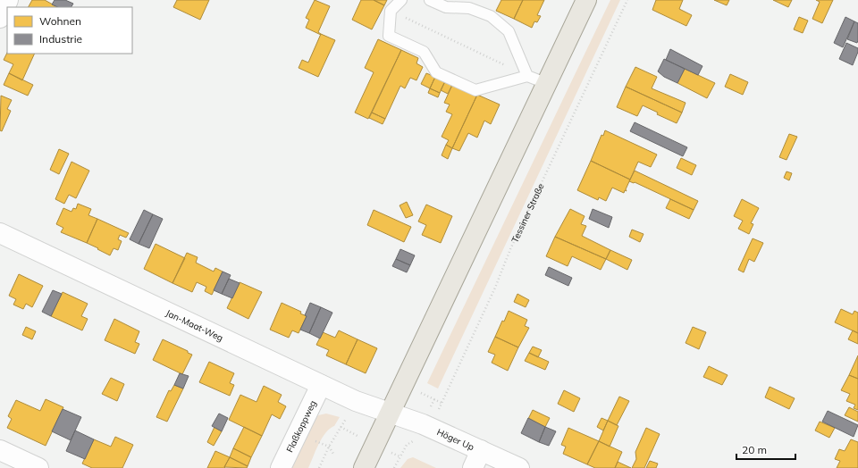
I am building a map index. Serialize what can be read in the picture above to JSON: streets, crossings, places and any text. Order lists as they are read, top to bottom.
{
  "streets": {
    "street": ["Jan-Maat-Weg", "Flaßkoppweg", "Höger Up"],
    "path": ["Tessiner Straße"]
  },
  "crossings": [
    ["Tessiner Straße", "Höger Up"],
    ["Jan-Maat-Weg", "Flaßkoppweg"],
    ["Jan-Maat-Weg", "Höger Up"]
  ],
  "legend": ["Wohnen", "Industrie"],
  "scale_bar": "20 m"
}
